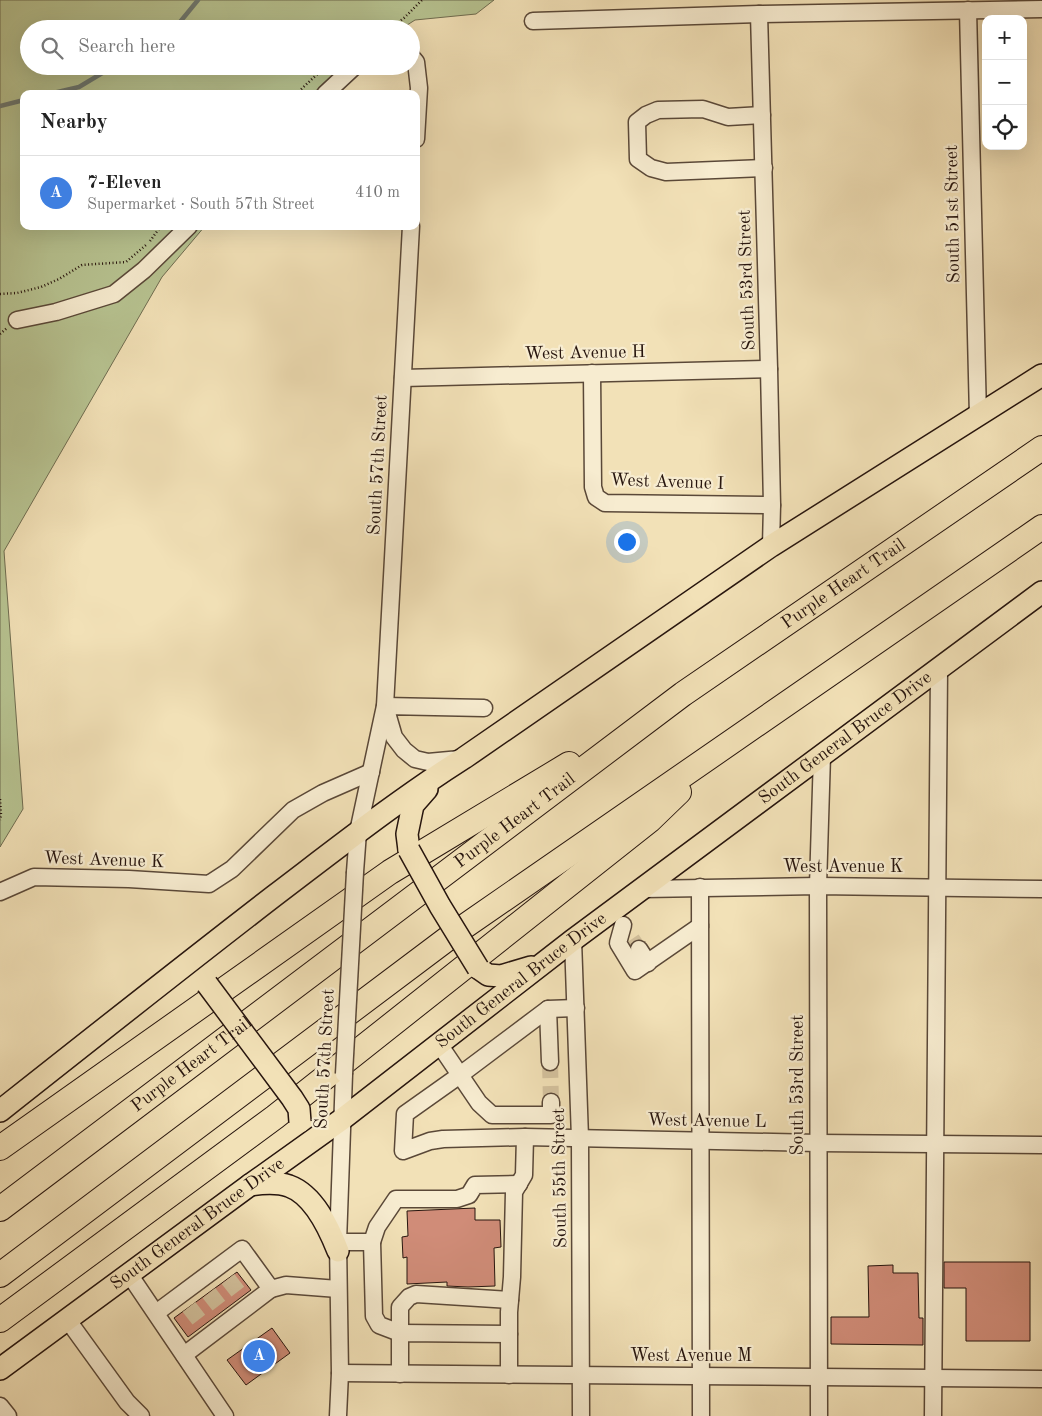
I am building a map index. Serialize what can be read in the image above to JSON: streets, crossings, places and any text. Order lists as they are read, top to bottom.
{
  "streets": {
    "highway": ["Purple Heart Trail"],
    "main road": ["South General Bruce Drive"],
    "street": [
      "South 51st Street",
      "South 53rd Street",
      "West Avenue H",
      "South 57th Street",
      "West Avenue I",
      "West Avenue K",
      "West Avenue L",
      "South 55th Street",
      "West Avenue M"
    ]
  },
  "crossings": [
    ["South 53rd Street", "West Avenue H"],
    ["South 53rd Street", "West Avenue I"],
    ["South 53rd Street", "South General Bruce Drive"],
    ["South 53rd Street", "West Avenue K"],
    ["South 53rd Street", "West Avenue L"],
    ["South 53rd Street", "West Avenue M"],
    ["West Avenue H", "South 57th Street"],
    ["West Avenue H", "West Avenue I"],
    ["South 57th Street", "South General Bruce Drive"],
    ["South 57th Street", "West Avenue K"],
    ["South 57th Street", "West Avenue M"],
    ["South General Bruce Drive", "West Avenue K"],
    ["South General Bruce Drive", "South 55th Street"],
    ["West Avenue L", "South 55th Street"],
    ["South 55th Street", "West Avenue M"]
  ],
  "page": {
    "map_buttons": ["+", "−"],
    "search": "Search here",
    "heading": "Nearby",
    "list": [
      {
        "mark": "A",
        "name": "7-Eleven",
        "note": "Supermarket · South 57th Street",
        "value": "410 m"
      }
    ],
    "pins": "A"
  }
}
